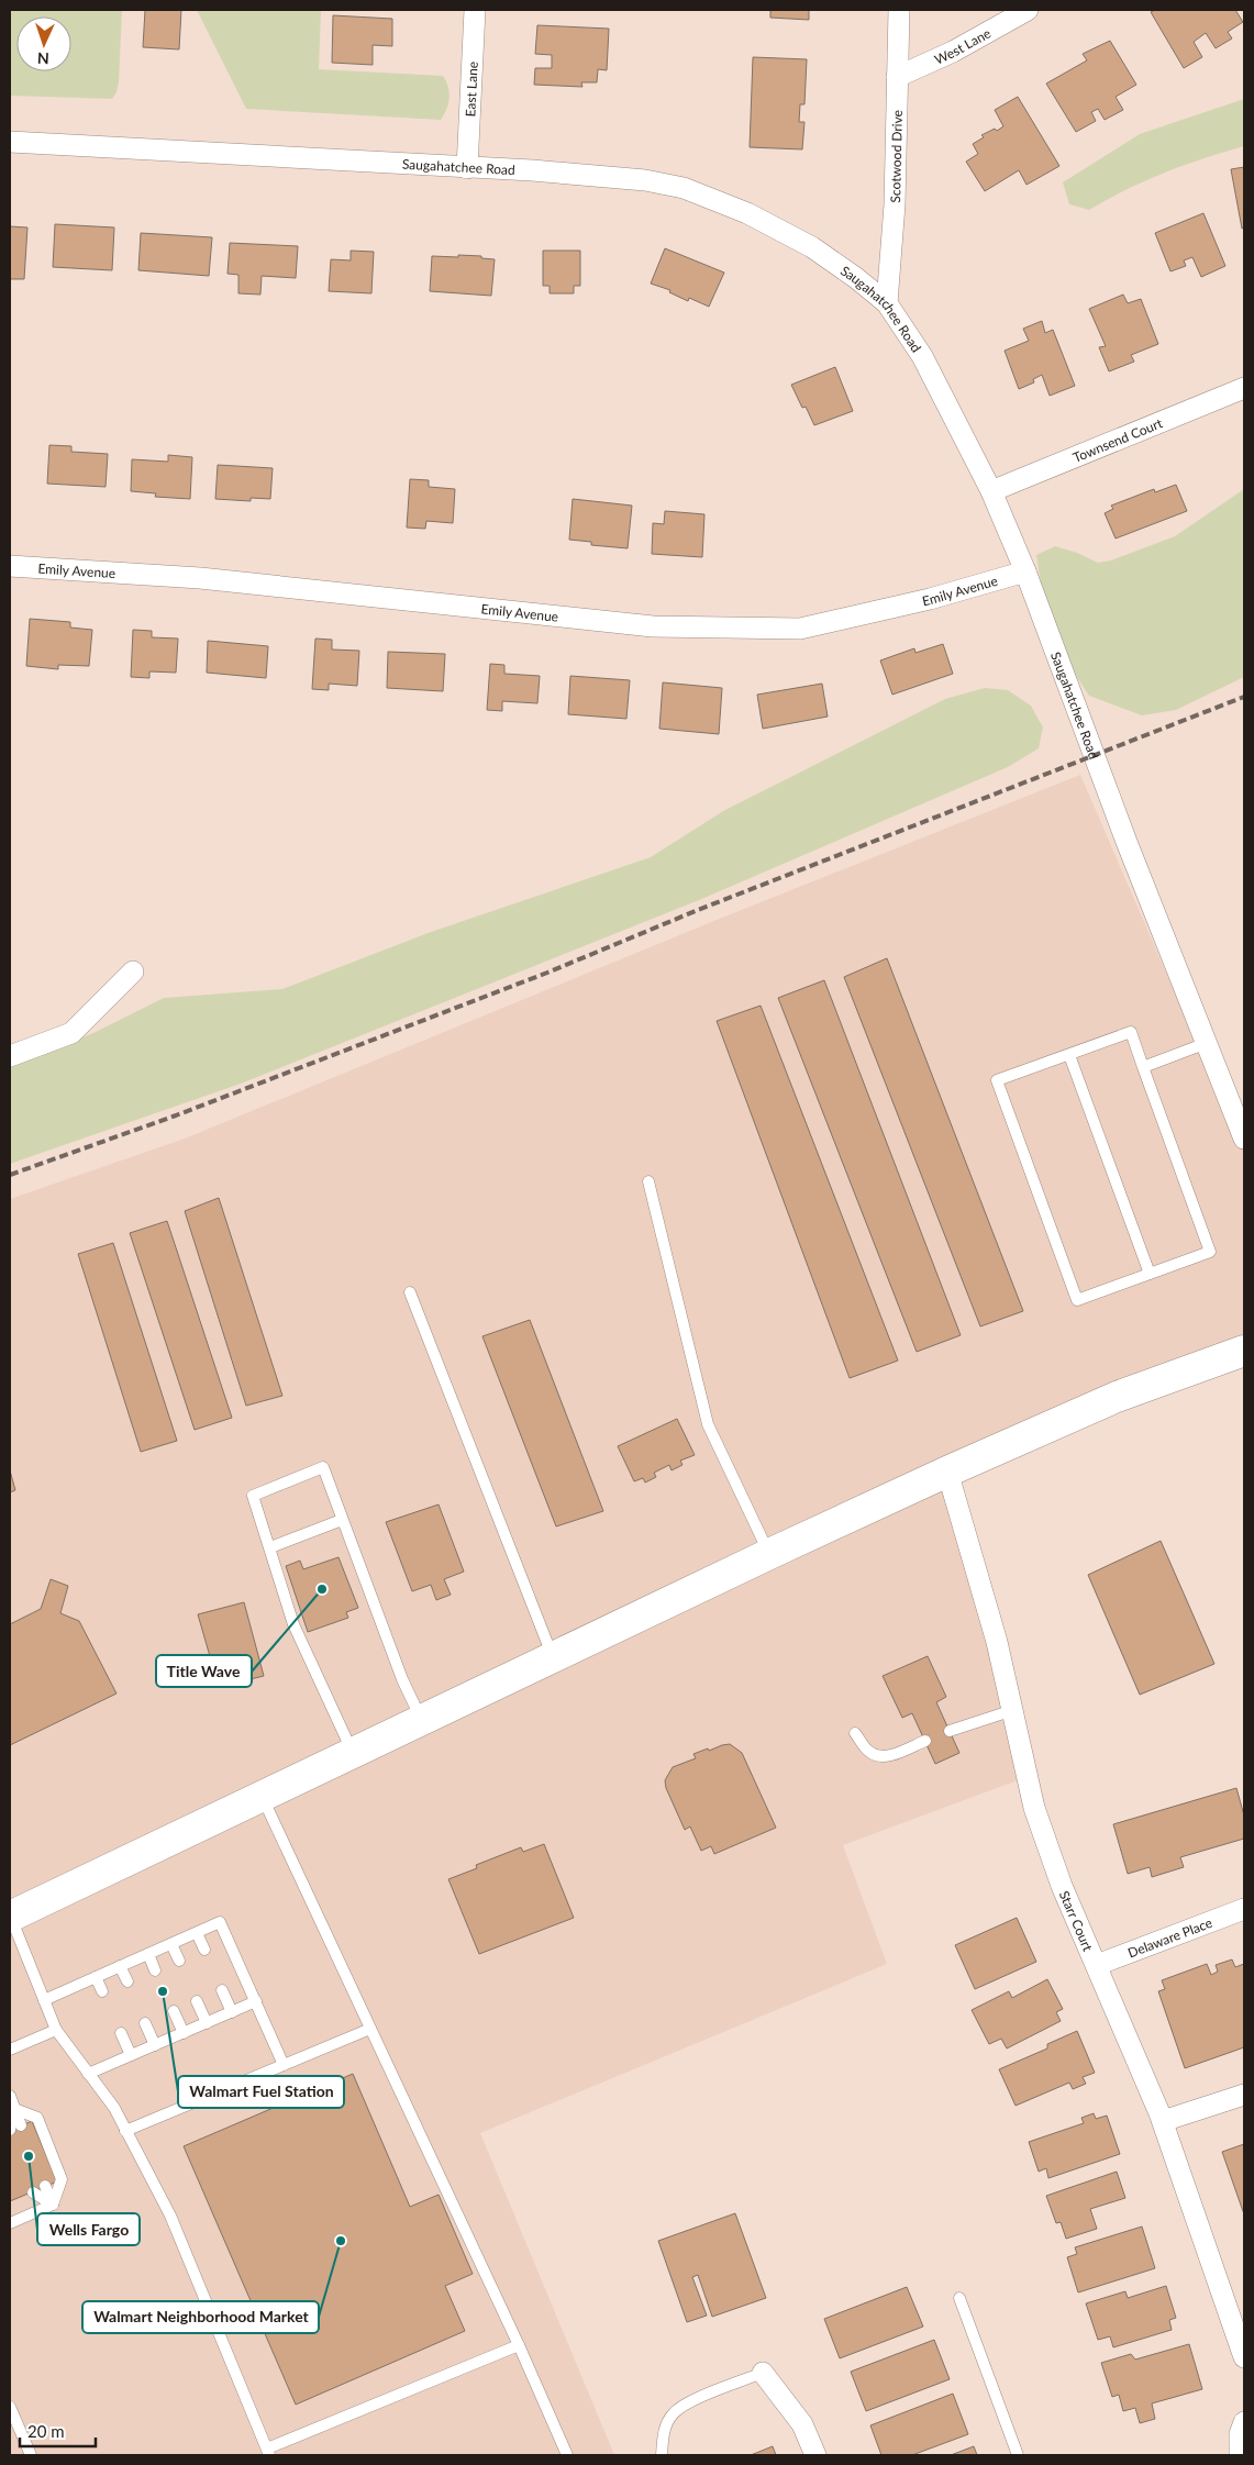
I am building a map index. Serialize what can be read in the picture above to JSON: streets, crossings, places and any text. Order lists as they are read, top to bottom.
{
  "streets": {
    "street": [
      "West Lane",
      "East Lane",
      "Scotwood Drive",
      "Saugahatchee Road",
      "Townsend Court",
      "Emily Avenue",
      "Starr Court",
      "Delaware Place"
    ]
  },
  "crossings": [
    ["West Lane", "Scotwood Drive"],
    ["East Lane", "Saugahatchee Road"],
    ["Scotwood Drive", "Saugahatchee Road"],
    ["Saugahatchee Road", "Townsend Court"],
    ["Saugahatchee Road", "Emily Avenue"],
    ["Starr Court", "Delaware Place"]
  ],
  "places": [
    "Title Wave",
    "Walmart Fuel Station",
    "Wells Fargo",
    "Walmart Neighborhood Market"
  ],
  "scale_bar": "20 m",
  "north": "bottom"
}
